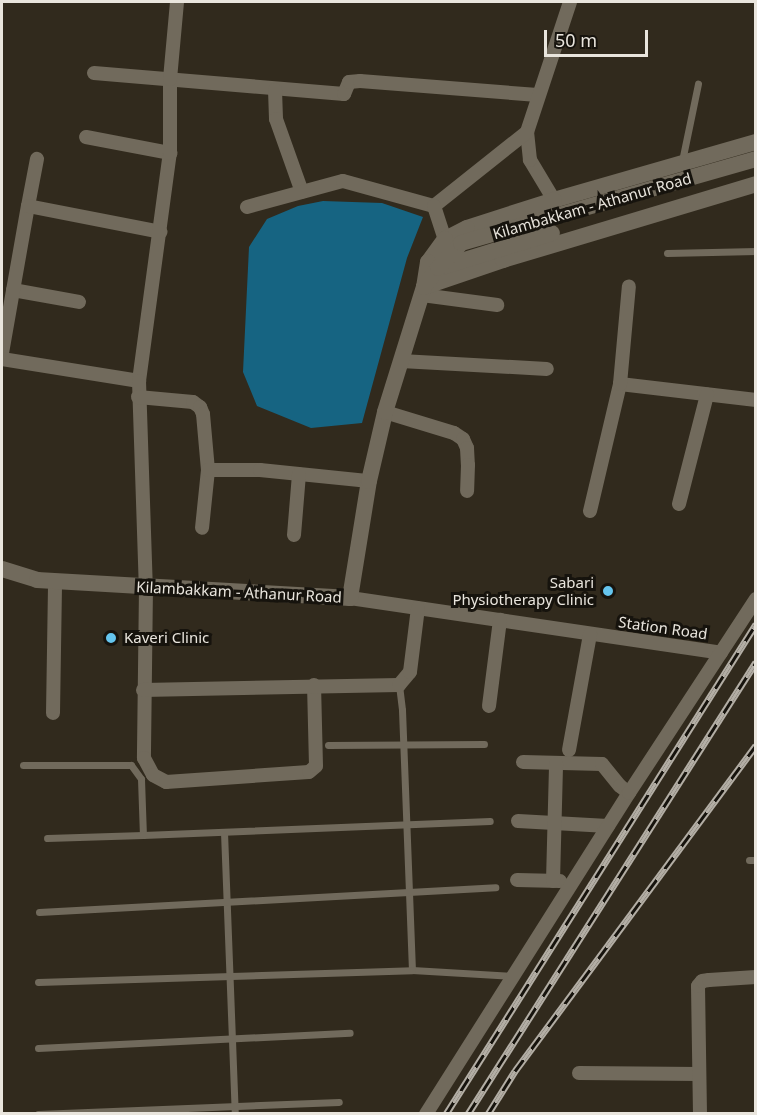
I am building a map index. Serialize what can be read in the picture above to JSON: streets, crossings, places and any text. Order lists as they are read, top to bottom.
{
  "streets": {
    "street": ["Kilambakkam - Athanur Road", "Station Road"]
  },
  "crossings": [
    ["Kilambakkam - Athanur Road", "Station Road"]
  ],
  "places": ["Sabari Physiotherapy Clinic", "Kaveri Clinic"],
  "scale_bar": "50 m"
}
